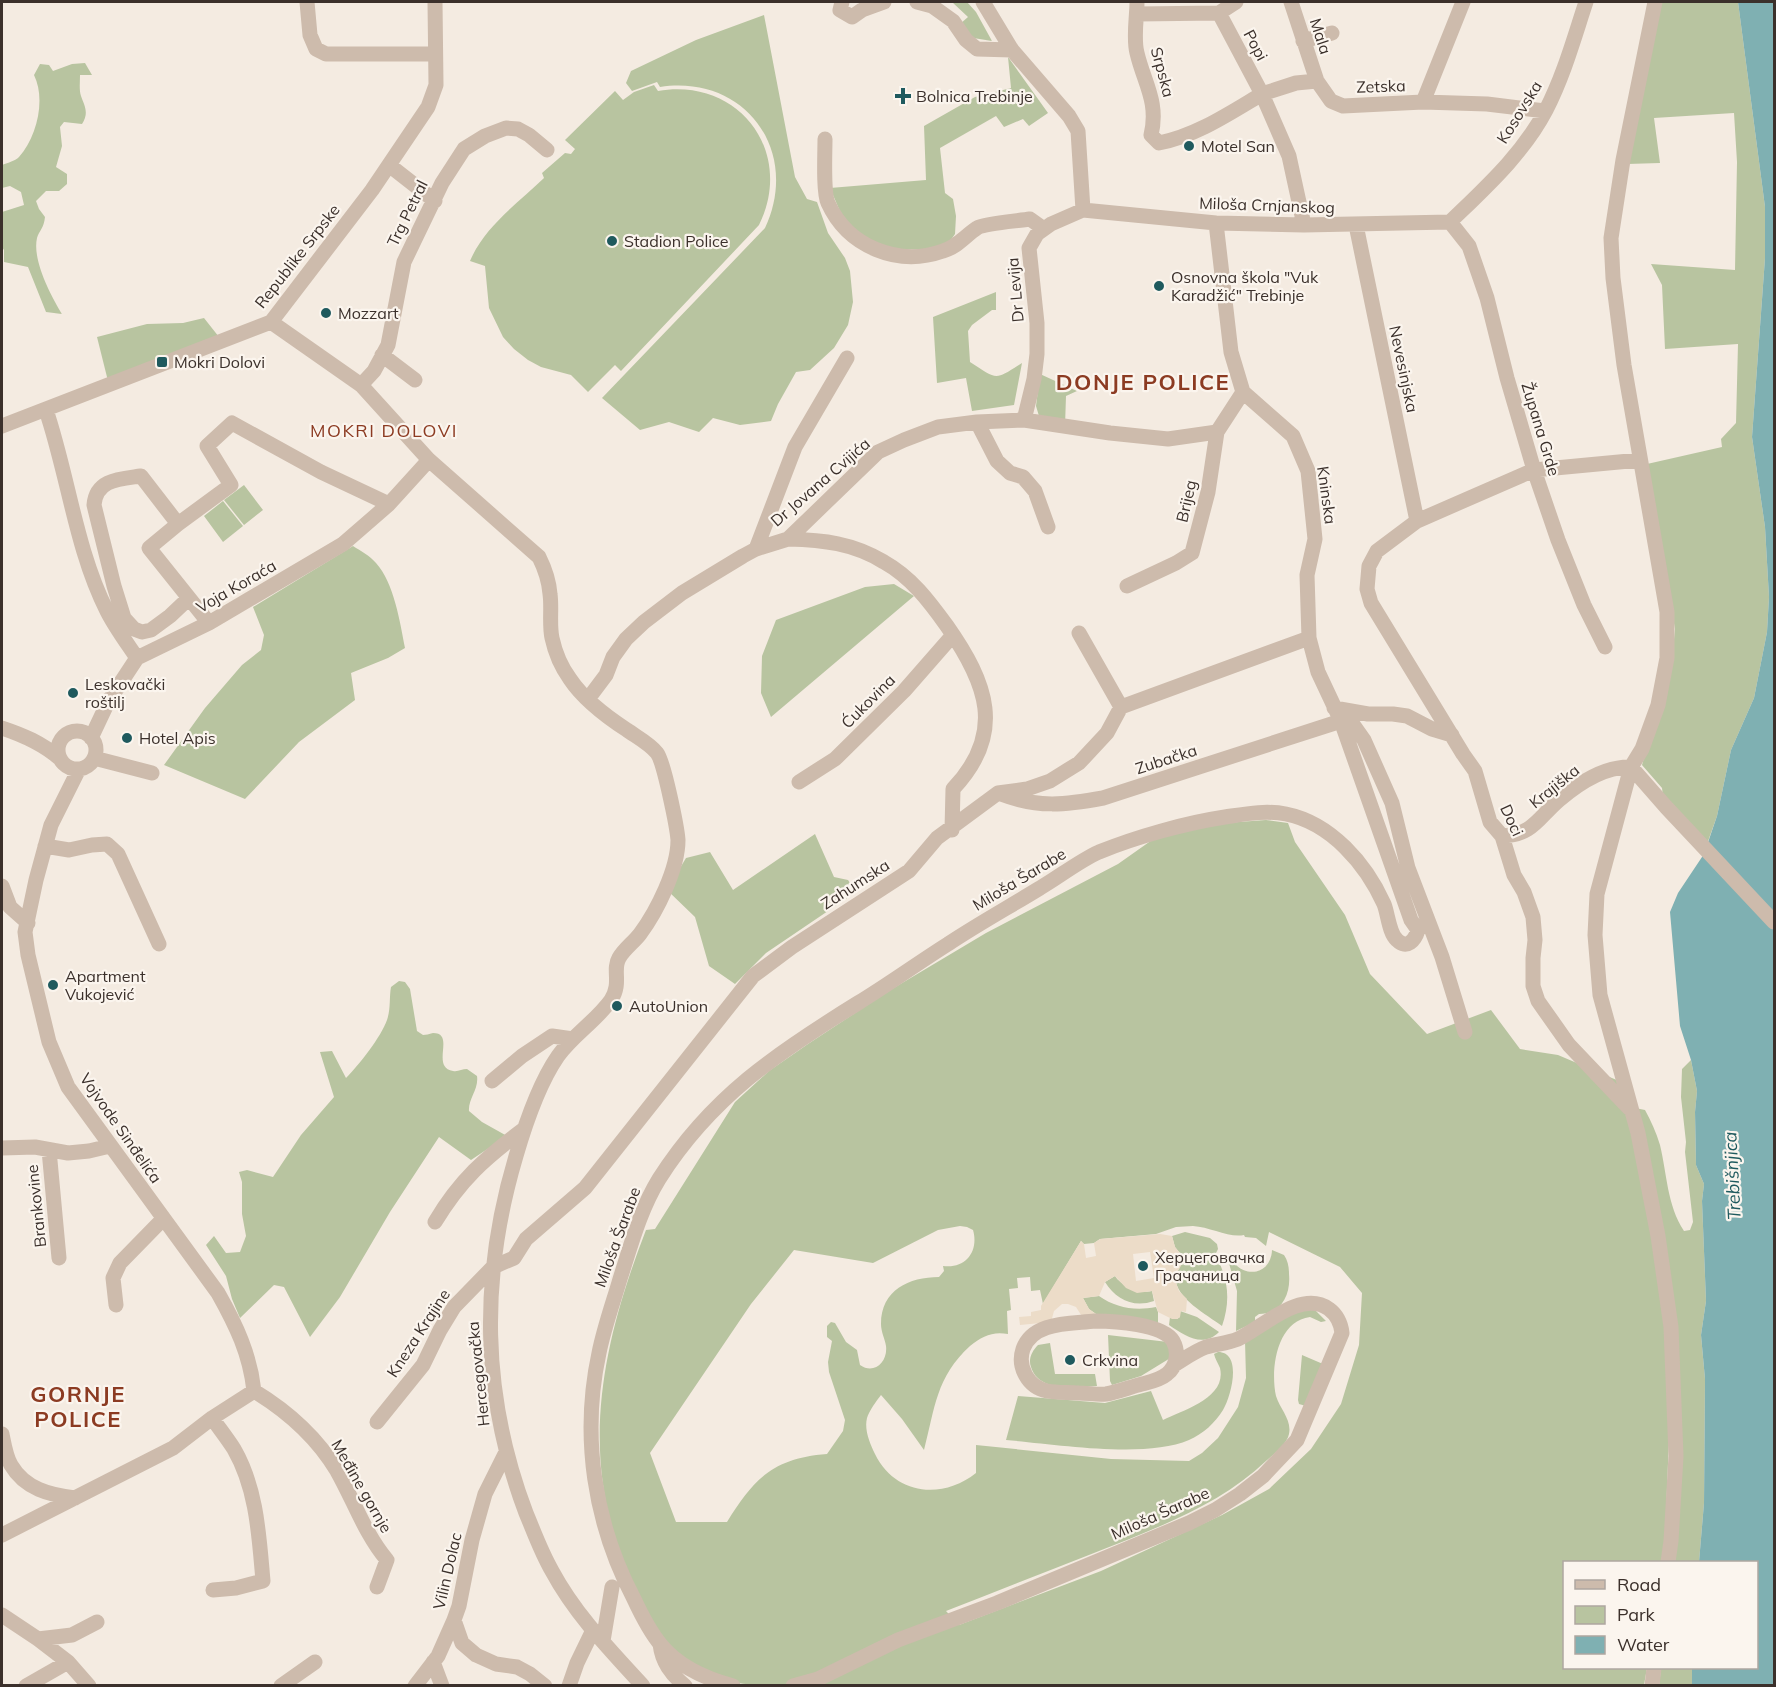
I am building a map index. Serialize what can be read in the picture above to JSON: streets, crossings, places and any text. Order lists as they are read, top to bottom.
{
  "streets": {
    "street": [
      "Mala",
      "Popi",
      "Srpska",
      "Zetska",
      "Kosovska",
      "Miloša Crnjanskog",
      "Trg Petral",
      "Republike Srpske",
      "Dr Levija",
      "Nevesinjska",
      "Župana Grde",
      "Dr Jovana Cvijića",
      "Kninska",
      "Brijeg",
      "Voja Koraća",
      "Ćukovina",
      "Zubačka",
      "Krajiška",
      "Doci",
      "Miloša Šarabe",
      "Zahumska",
      "Vojvode Sinđelića",
      "Brankovine",
      "Kneza Krajine",
      "Hercegovačka",
      "Međine gornje",
      "Vilin Dolac"
    ]
  },
  "crossings": [
    ["Mala", "Zetska"],
    ["Popi", "Srpska"],
    ["Zetska", "Kosovska"],
    ["Kosovska", "Miloša Crnjanskog"],
    ["Kosovska", "Župana Grde"],
    ["Miloša Crnjanskog", "Nevesinjska"],
    ["Miloša Crnjanskog", "Župana Grde"],
    ["Dr Levija", "Dr Jovana Cvijića"],
    ["Nevesinjska", "Doci"],
    ["Župana Grde", "Doci"],
    ["Dr Jovana Cvijića", "Brijeg"],
    ["Dr Jovana Cvijića", "Hercegovačka"],
    ["Kninska", "Brijeg"],
    ["Kninska", "Zubačka"],
    ["Kninska", "Miloša Šarabe"],
    ["Zubačka", "Miloša Šarabe"],
    ["Zubačka", "Zahumska"],
    ["Krajiška", "Doci"],
    ["Zahumska", "Kneza Krajine"],
    ["Zahumska", "Hercegovačka"],
    ["Vojvode Sinđelića", "Brankovine"],
    ["Vojvode Sinđelića", "Međine gornje"],
    ["Kneza Krajine", "Hercegovačka"],
    ["Hercegovačka", "Vilin Dolac"]
  ],
  "districts": ["DONJE POLICE", "MOKRI DOLOVI", "GORNJE POLICE"],
  "water": ["Trebišnjica"],
  "places": {
    "health": ["Bolnica Trebinje"],
    "other": [
      "Motel San",
      "Stadion Police",
      "Osnovna škola \"Vuk Karadžić\" Trebinje",
      "Mozzart",
      "Leskovački roštilj",
      "Hotel Apis",
      "Apartment Vukojević",
      "AutoUnion",
      "Херцеговачка Грачаница",
      "Crkvina"
    ],
    "transit": ["Mokri Dolovi"]
  },
  "legend": ["Road", "Park", "Water"]
}
